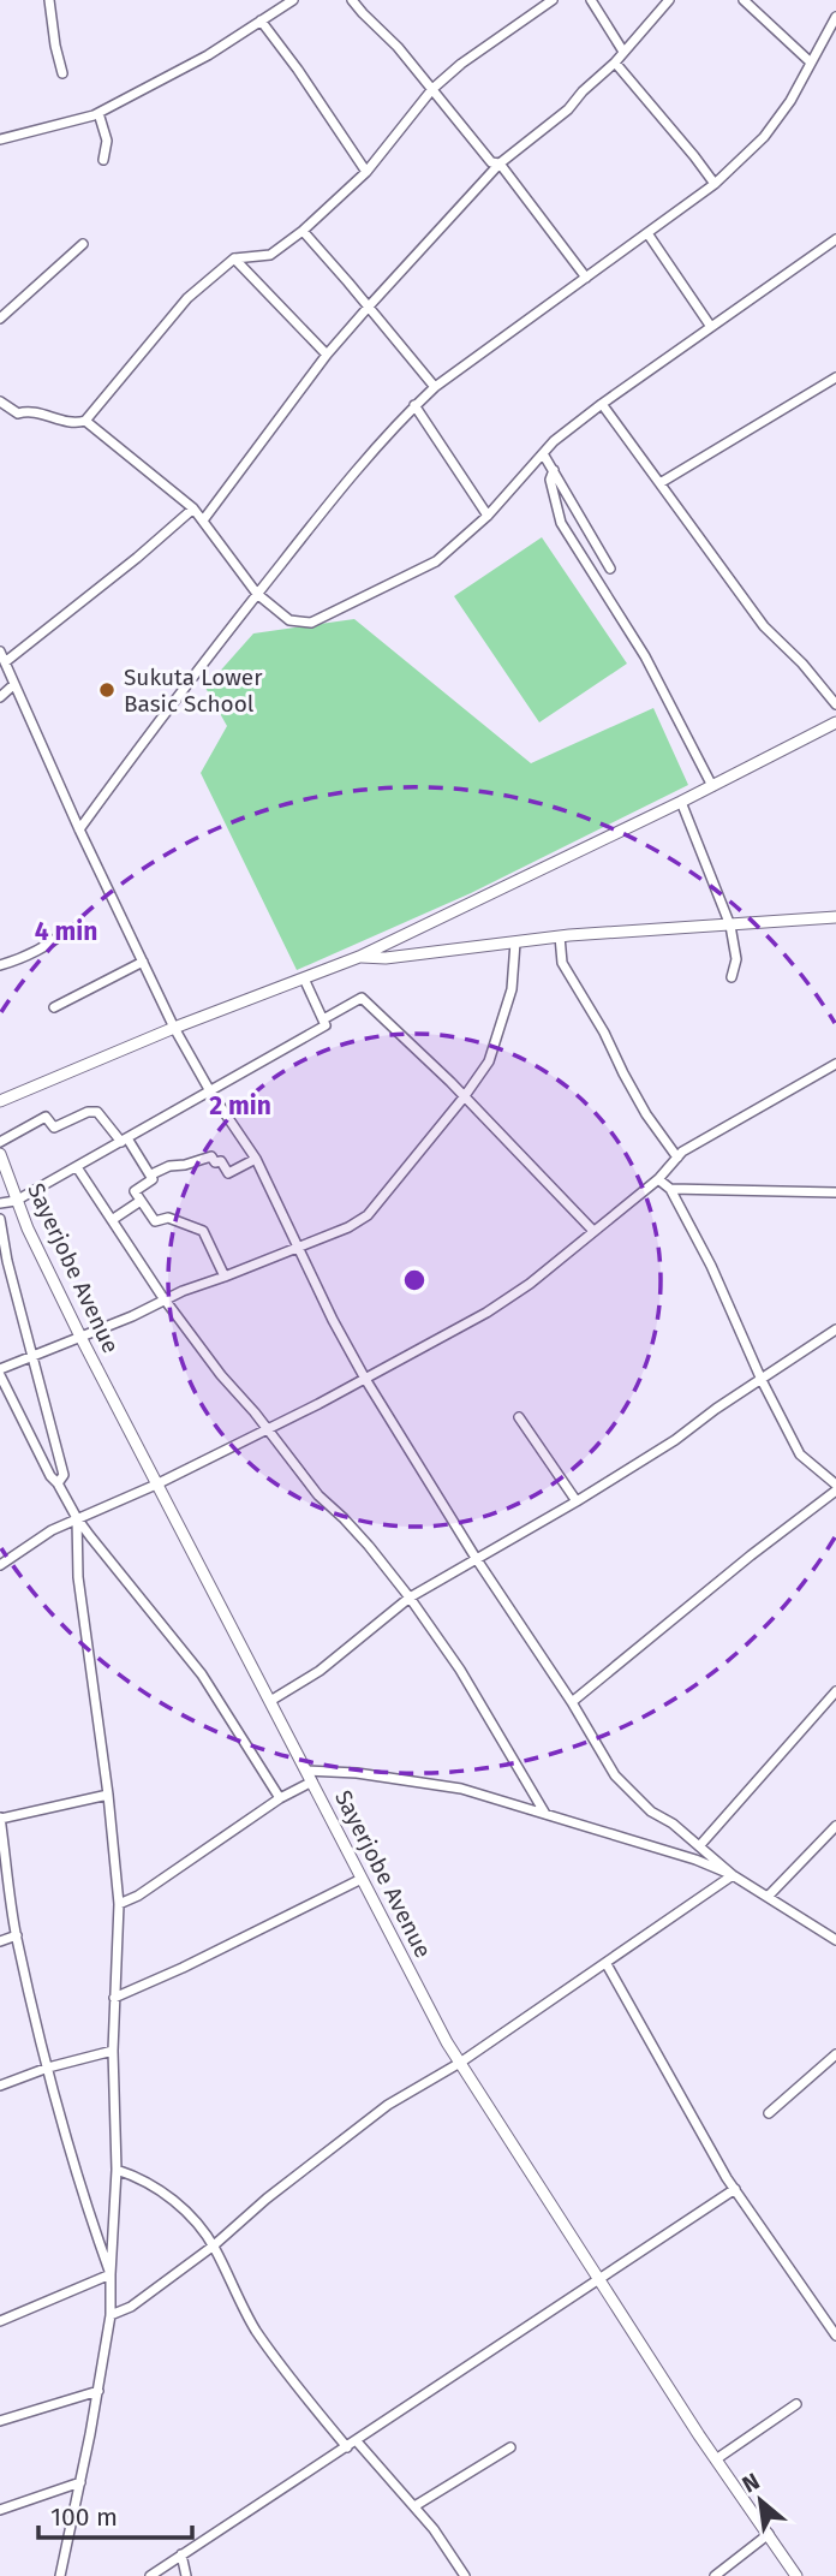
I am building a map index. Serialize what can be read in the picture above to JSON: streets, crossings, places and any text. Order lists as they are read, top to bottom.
{
  "streets": {
    "street": ["Sayerjobe Avenue"]
  },
  "places": ["Sukuta Lower Basic School"],
  "scale_bar": "100 m",
  "north": "top left",
  "rings": ["4 min", "2 min"]
}
